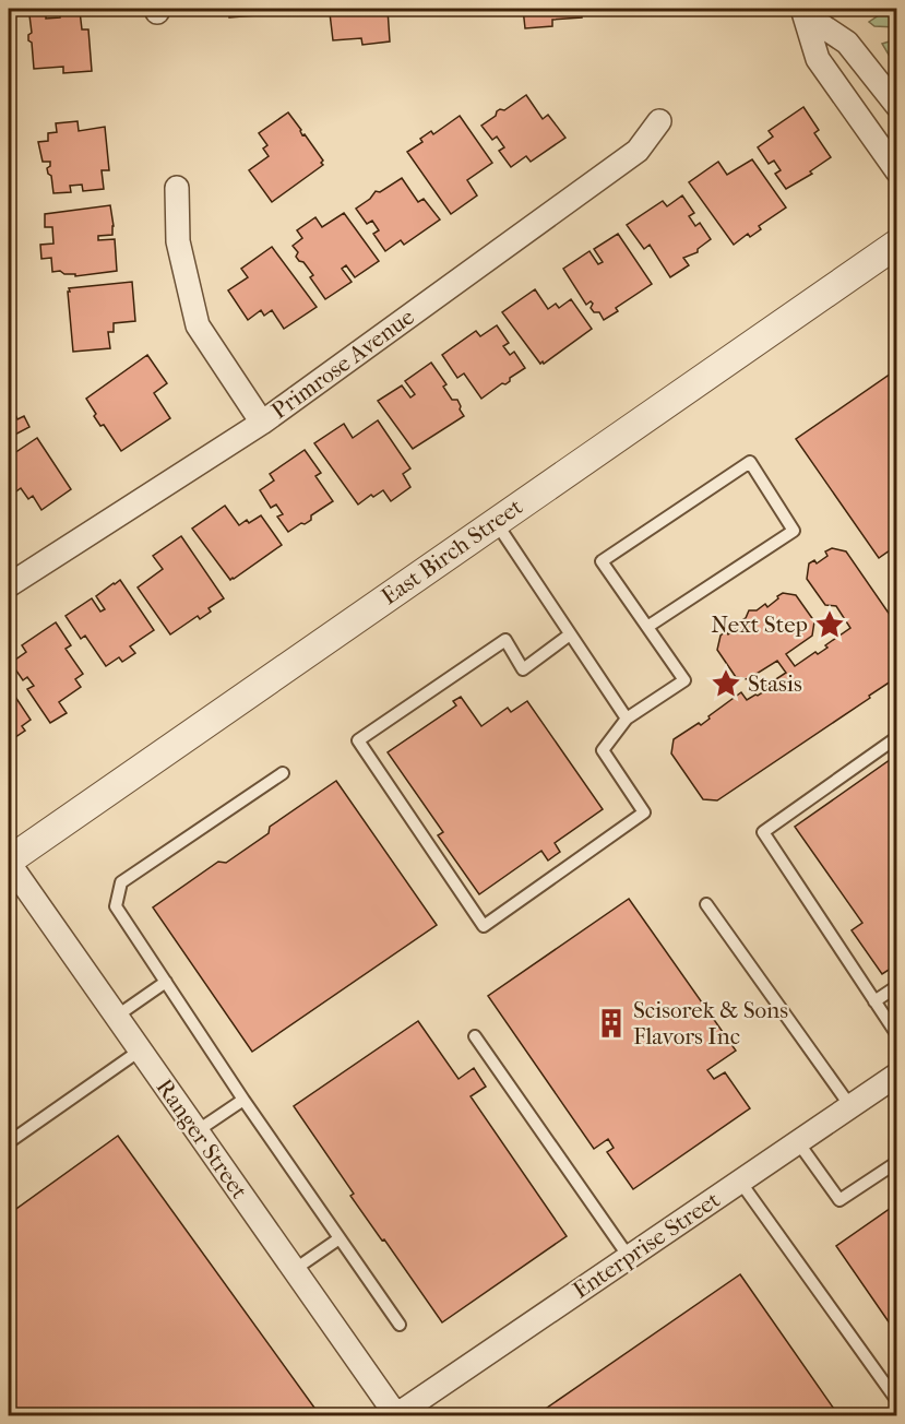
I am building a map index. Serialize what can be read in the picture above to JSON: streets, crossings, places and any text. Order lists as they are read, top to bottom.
{
  "streets": {
    "street": [
      "Primrose Avenue",
      "East Birch Street",
      "Ranger Street",
      "Enterprise Street"
    ]
  },
  "crossings": [
    ["East Birch Street", "Ranger Street"],
    ["Ranger Street", "Enterprise Street"]
  ],
  "places": {
    "place": ["Next Step", "Stasis"],
    "building": ["Scisorek & Sons Flavors Inc"]
  }
}
